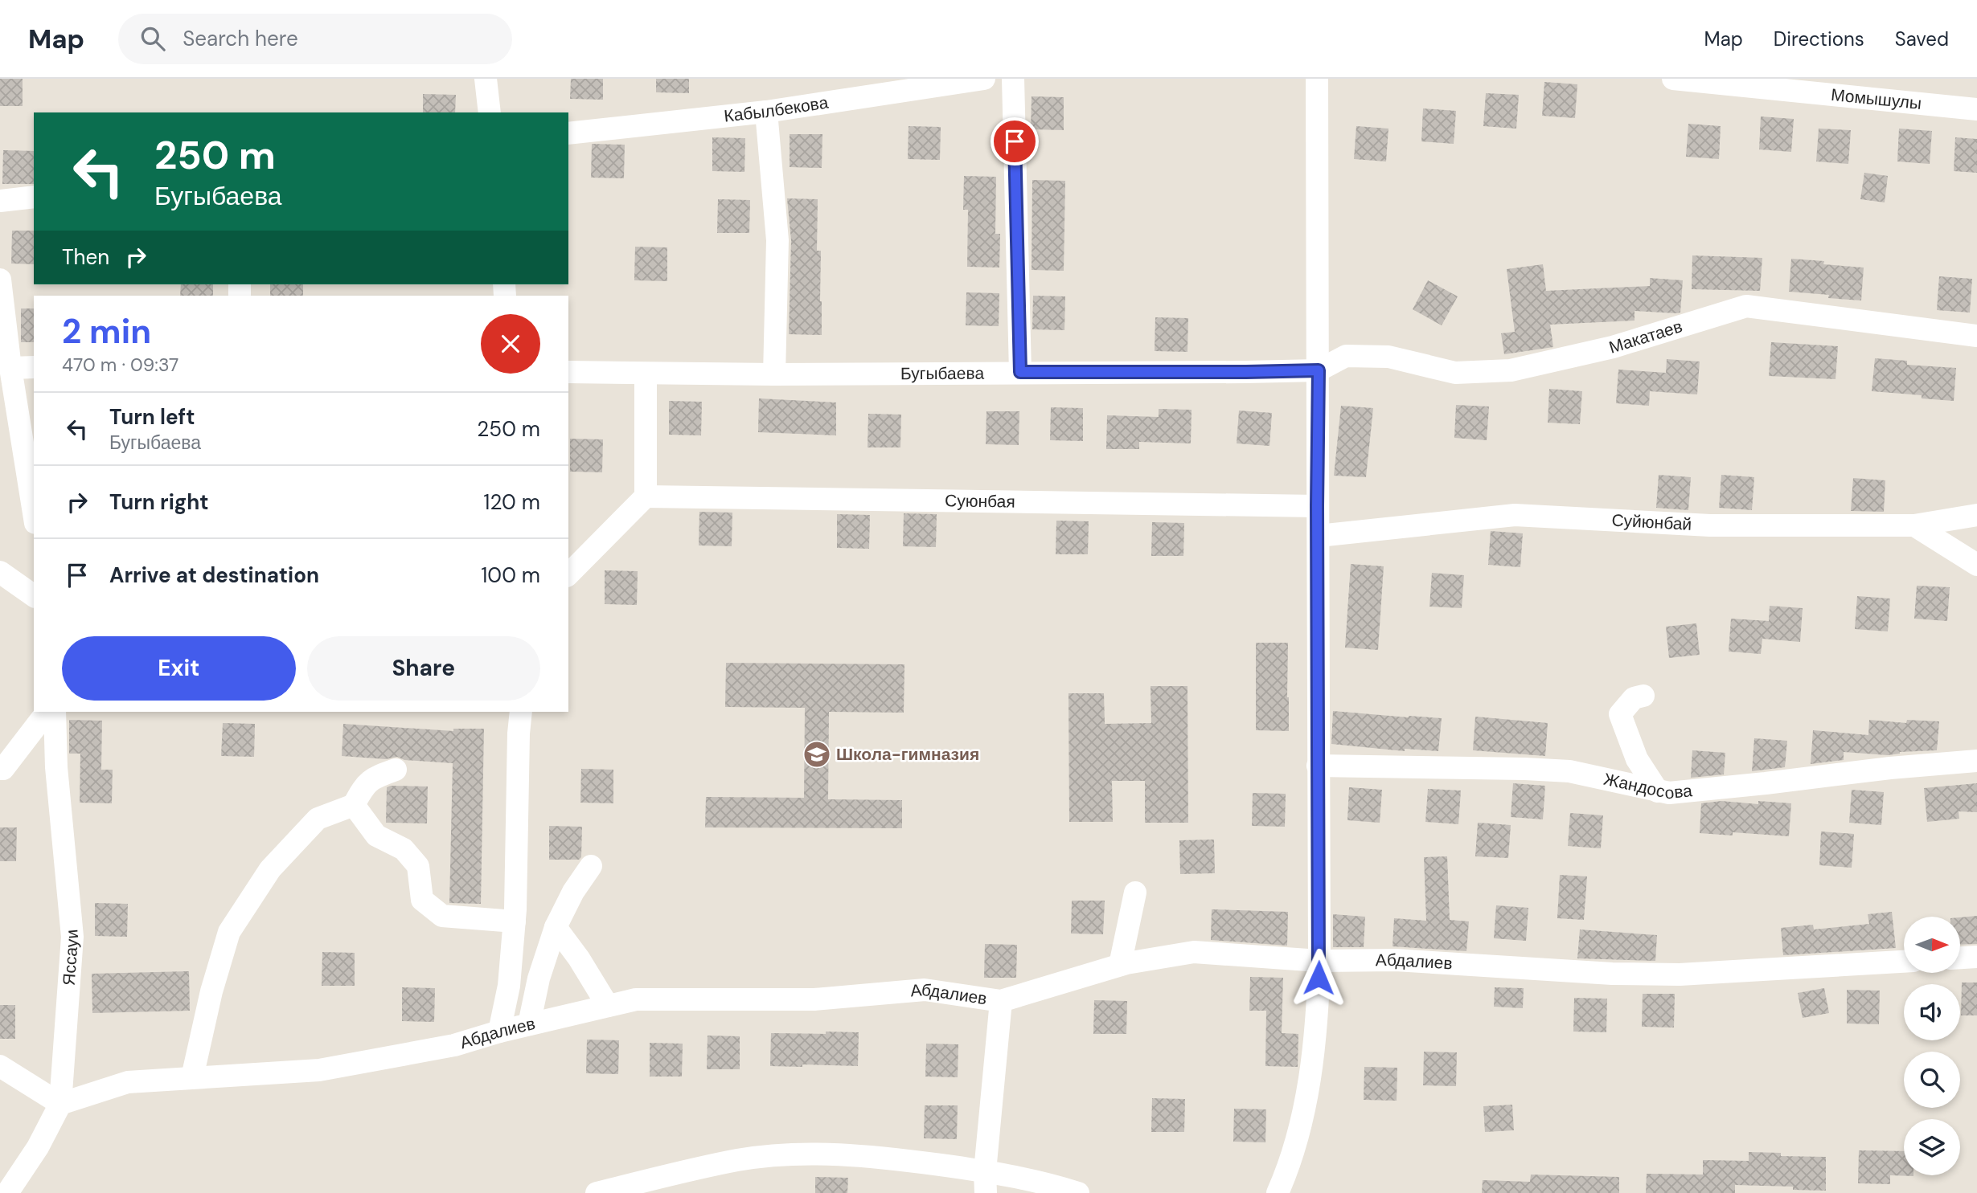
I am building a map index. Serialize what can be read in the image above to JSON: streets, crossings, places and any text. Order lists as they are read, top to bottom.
{
  "streets": {
    "street": [
      "Момышулы",
      "Кабылбекова",
      "Макатаев",
      "Бугыбаева",
      "Суюнбая",
      "Суйюнбай",
      "Жандосова",
      "Яссауи",
      "Абдалиев"
    ]
  },
  "crossings": [
    ["Макатаев", "Бугыбаева"],
    ["Яссауи", "Абдалиев"]
  ],
  "places": {
    "school or university": ["Школа-гимназия"]
  },
  "north": "right",
  "page": {
    "header": "Map",
    "search": "Search here",
    "nav": ["Map", "Directions", "Saved"],
    "turn": ["250 m", "Бугыбаева"],
    "then": "Then",
    "heading": ["2 min", "470 m · 09:37"],
    "list": [
      {
        "name": "Turn left",
        "note": "Бугыбаева",
        "value": "250 m"
      },
      {
        "name": "Turn right",
        "value": "120 m"
      },
      {
        "name": "Arrive at destination",
        "value": "100 m"
      }
    ],
    "buttons": ["Exit", "Share"]
  }
}
